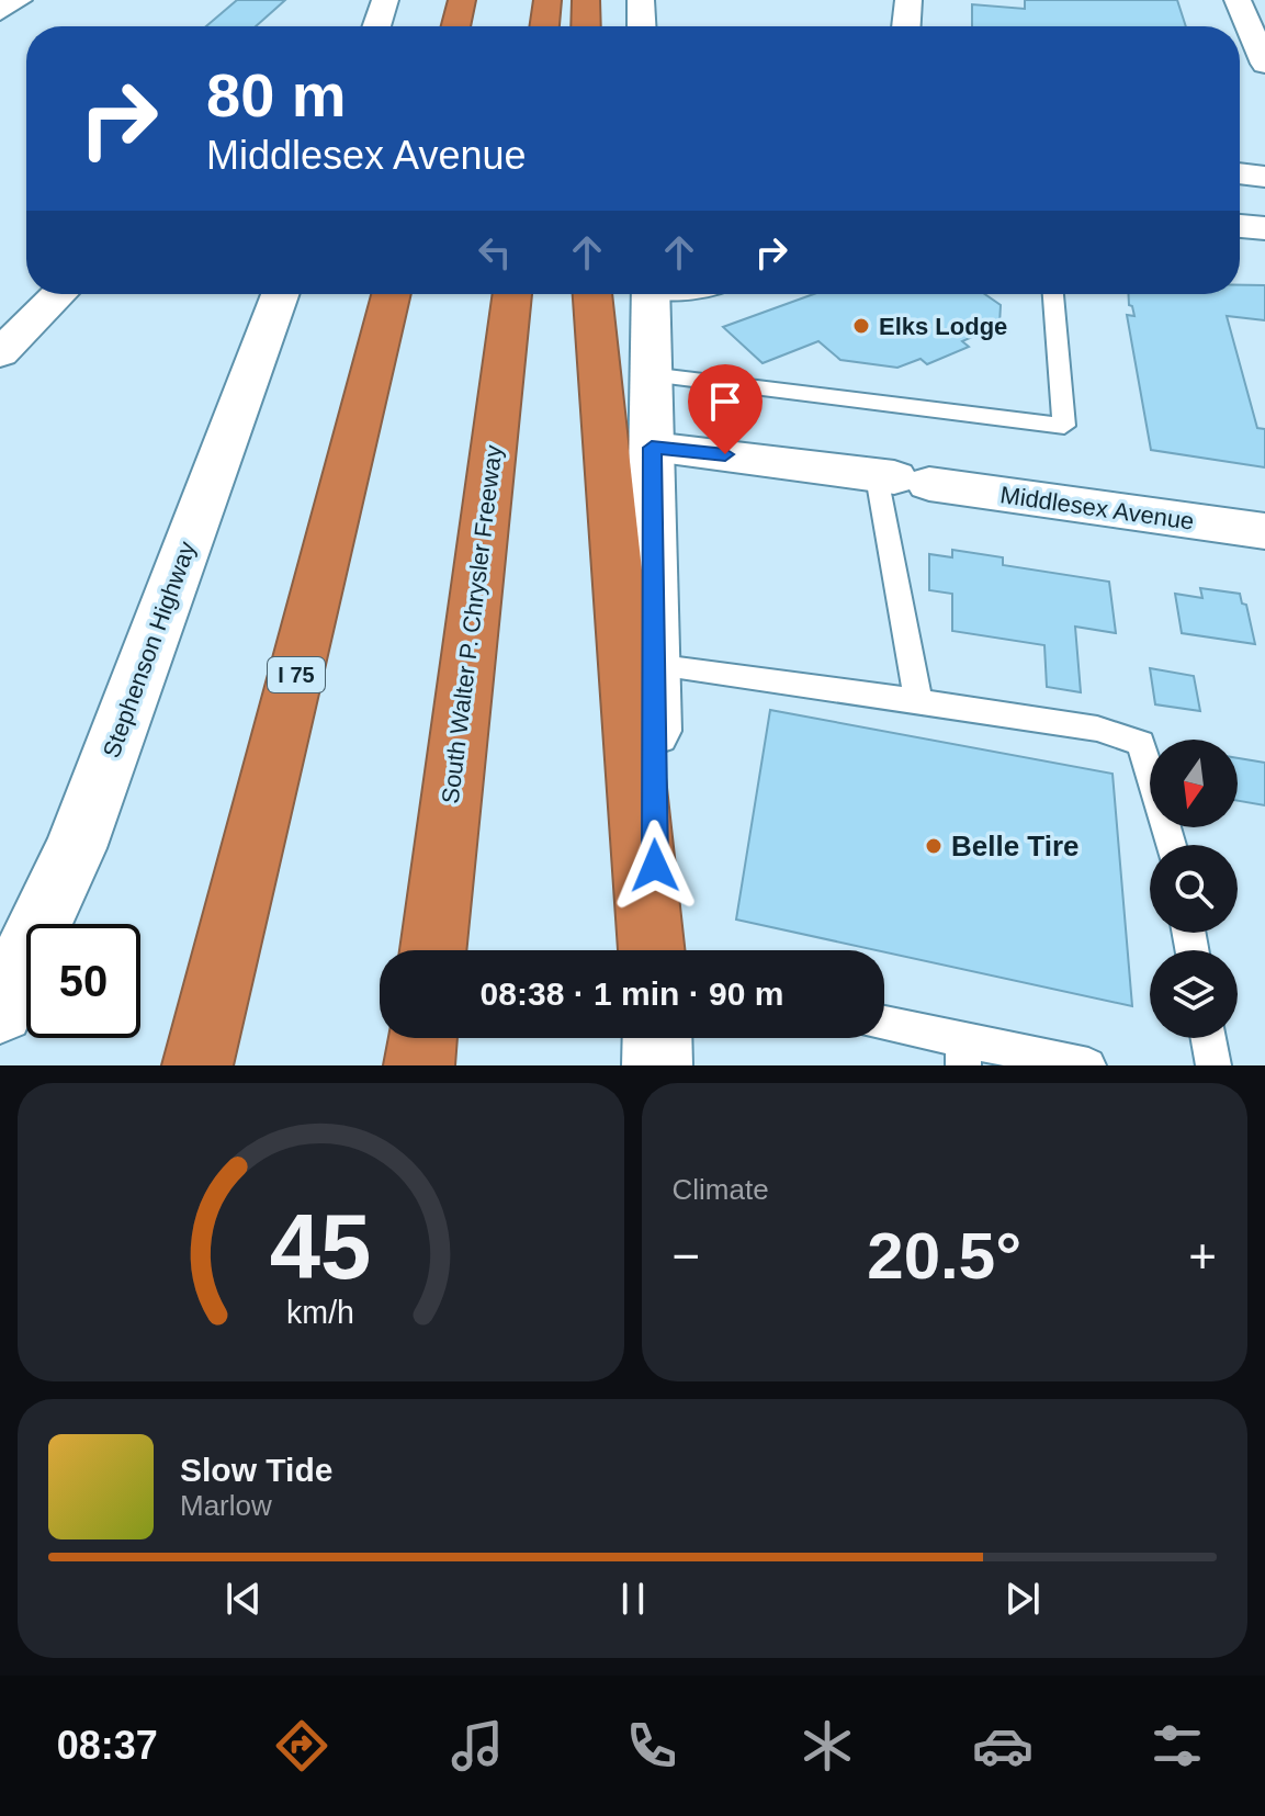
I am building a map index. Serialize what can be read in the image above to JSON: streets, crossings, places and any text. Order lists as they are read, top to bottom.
{
  "streets": {
    "highway": ["South Walter P. Chrysler Freeway", "I 75"],
    "main road": ["Middlesex Avenue", "Stephenson Highway"]
  },
  "places": ["Elks Lodge", "Belle Tire"],
  "north": "bottom",
  "page": {
    "turn": ["80 m", "Middlesex Avenue"],
    "limit": "50",
    "trip": "08:38 · 1 min · 90 m",
    "tile": "Climate",
    "heat": ["−", "20.5°", "+"],
    "song": ["Slow Tide", "Marlow"],
    "tabs": "08:37",
    "gauge": ["45", "km/h"]
  }
}
